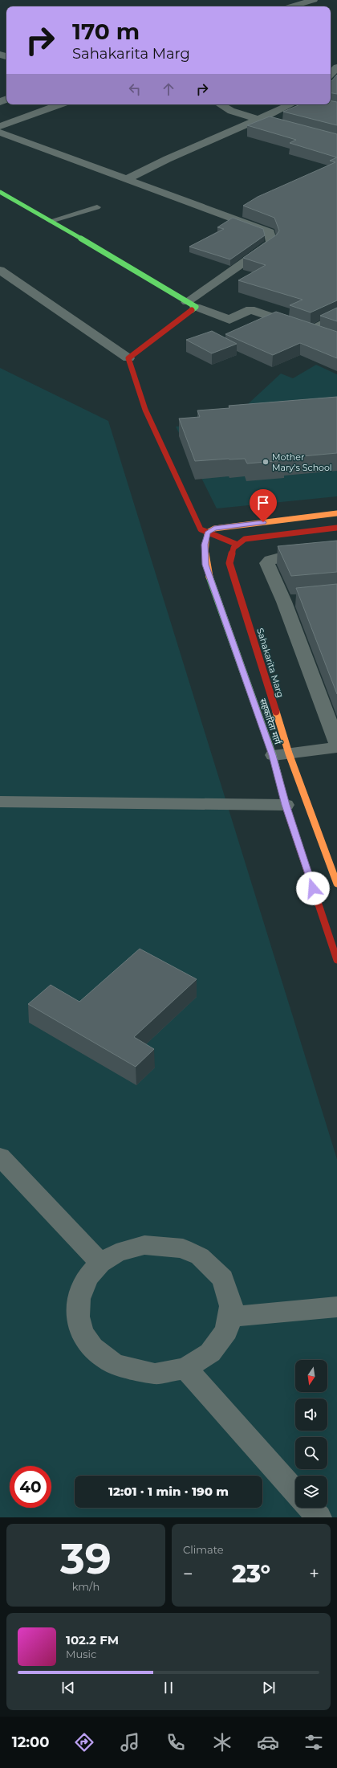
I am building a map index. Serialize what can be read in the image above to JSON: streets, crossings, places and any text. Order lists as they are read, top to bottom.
{
  "streets": {
    "street": ["Sahakarita Marg", "सहकारिता मार्ग"]
  },
  "crossings": [
    ["Sahakarita Marg", "सहकारिता मार्ग"]
  ],
  "places": ["Mother Mary's School"],
  "north": "bottom",
  "page": {
    "turn": ["170 m", "Sahakarita Marg"],
    "limit": "40",
    "trip": "12:01 · 1 min · 190 m",
    "tile": [
      ["39", "km/h"],
      "Climate"
    ],
    "heat": ["−", "23°", "+"],
    "song": ["102.2 FM", "Music"],
    "tabs": "12:00"
  }
}
